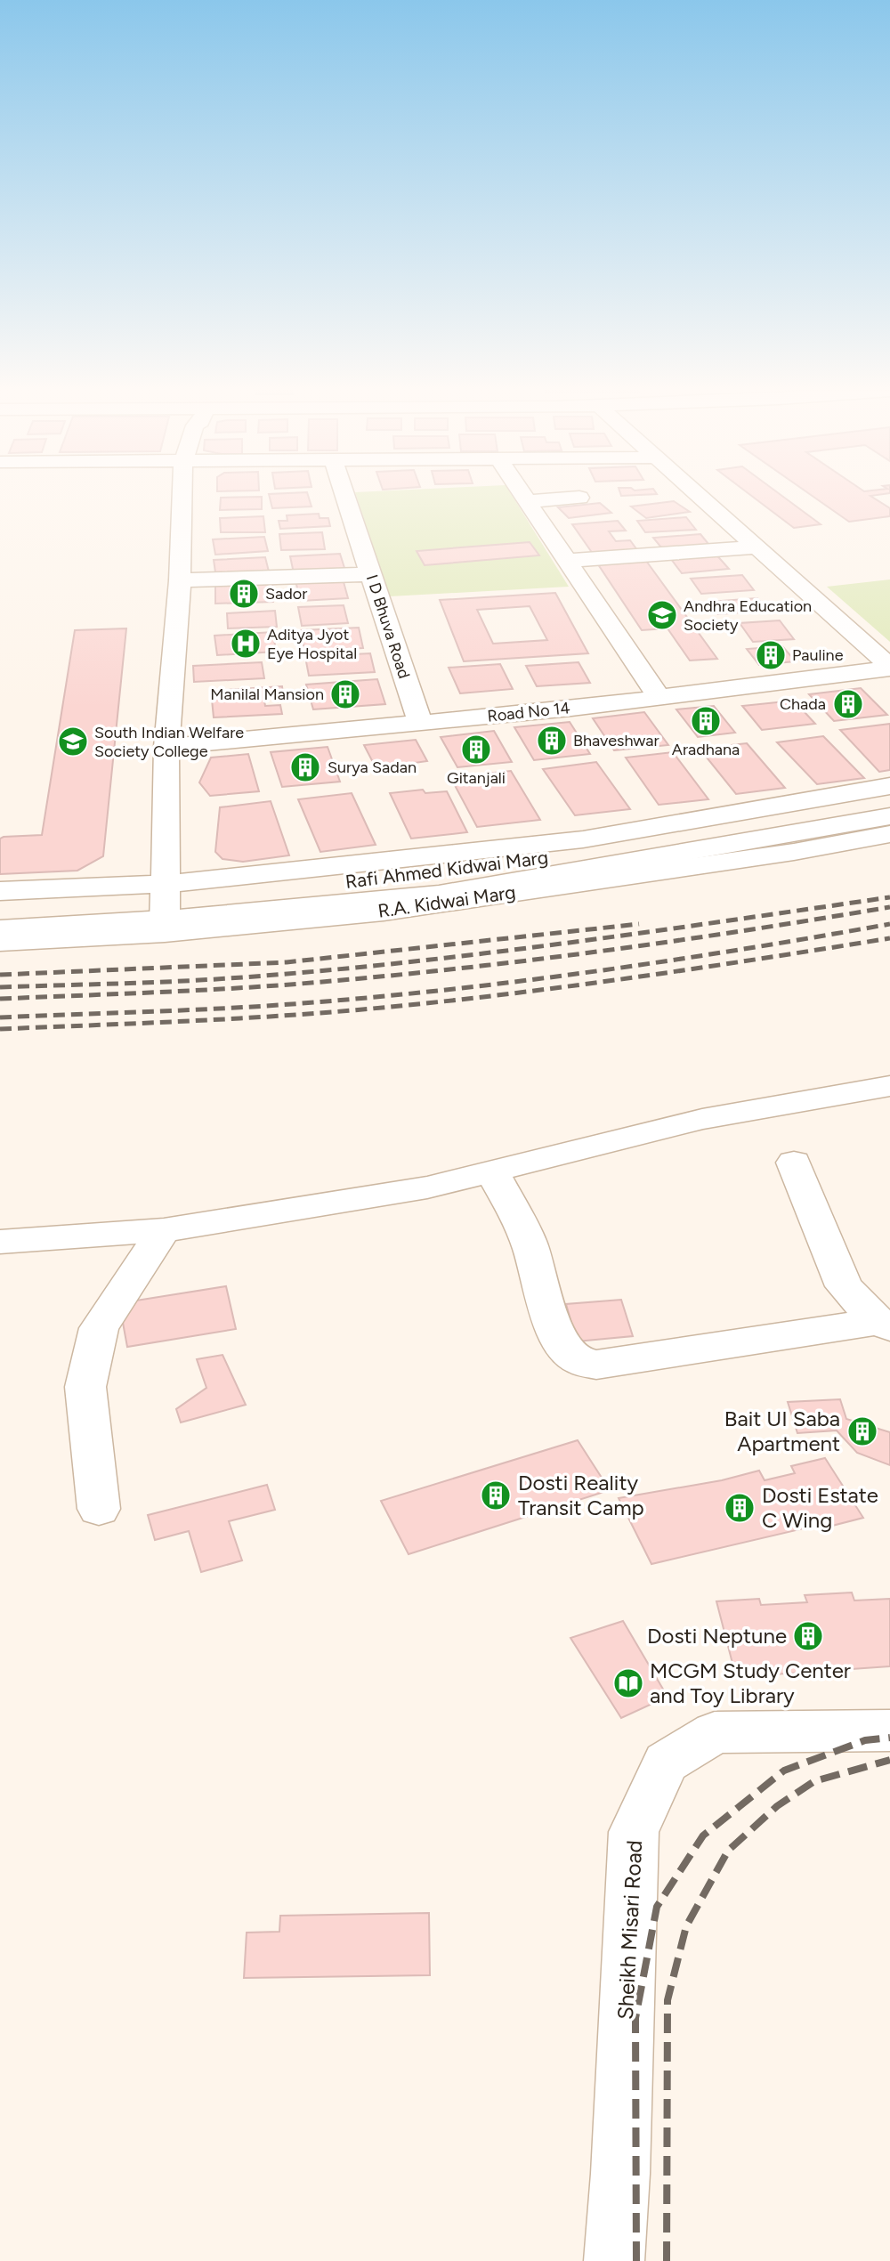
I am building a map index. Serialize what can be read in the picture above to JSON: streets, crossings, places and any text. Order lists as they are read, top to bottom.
{
  "streets": {
    "street": [
      "I D Bhuva Road",
      "Road No 14",
      "Rafi Ahmed Kidwai Marg",
      "R.A. Kidwai Marg",
      "Sheikh Misari Road"
    ]
  },
  "crossings": [
    ["I D Bhuva Road", "Road No 14"],
    ["Rafi Ahmed Kidwai Marg", "R.A. Kidwai Marg"]
  ],
  "places": {
    "building": [
      "Sador",
      "Pauline",
      "Manilal Mansion",
      "Chada",
      "Aradhana",
      "Bhaveshwar",
      "Gitanjali",
      "Surya Sadan",
      "Bait UI Saba Apartment",
      "Dosti Reality Transit Camp",
      "Dosti Estate C Wing",
      "Dosti Neptune"
    ],
    "school or university": ["Andhra Education Society", "South Indian Welfare Society College"],
    "hospital": ["Aditya Jyot Eye Hospital"],
    "library": ["MCGM Study Center and Toy Library"]
  }
}
